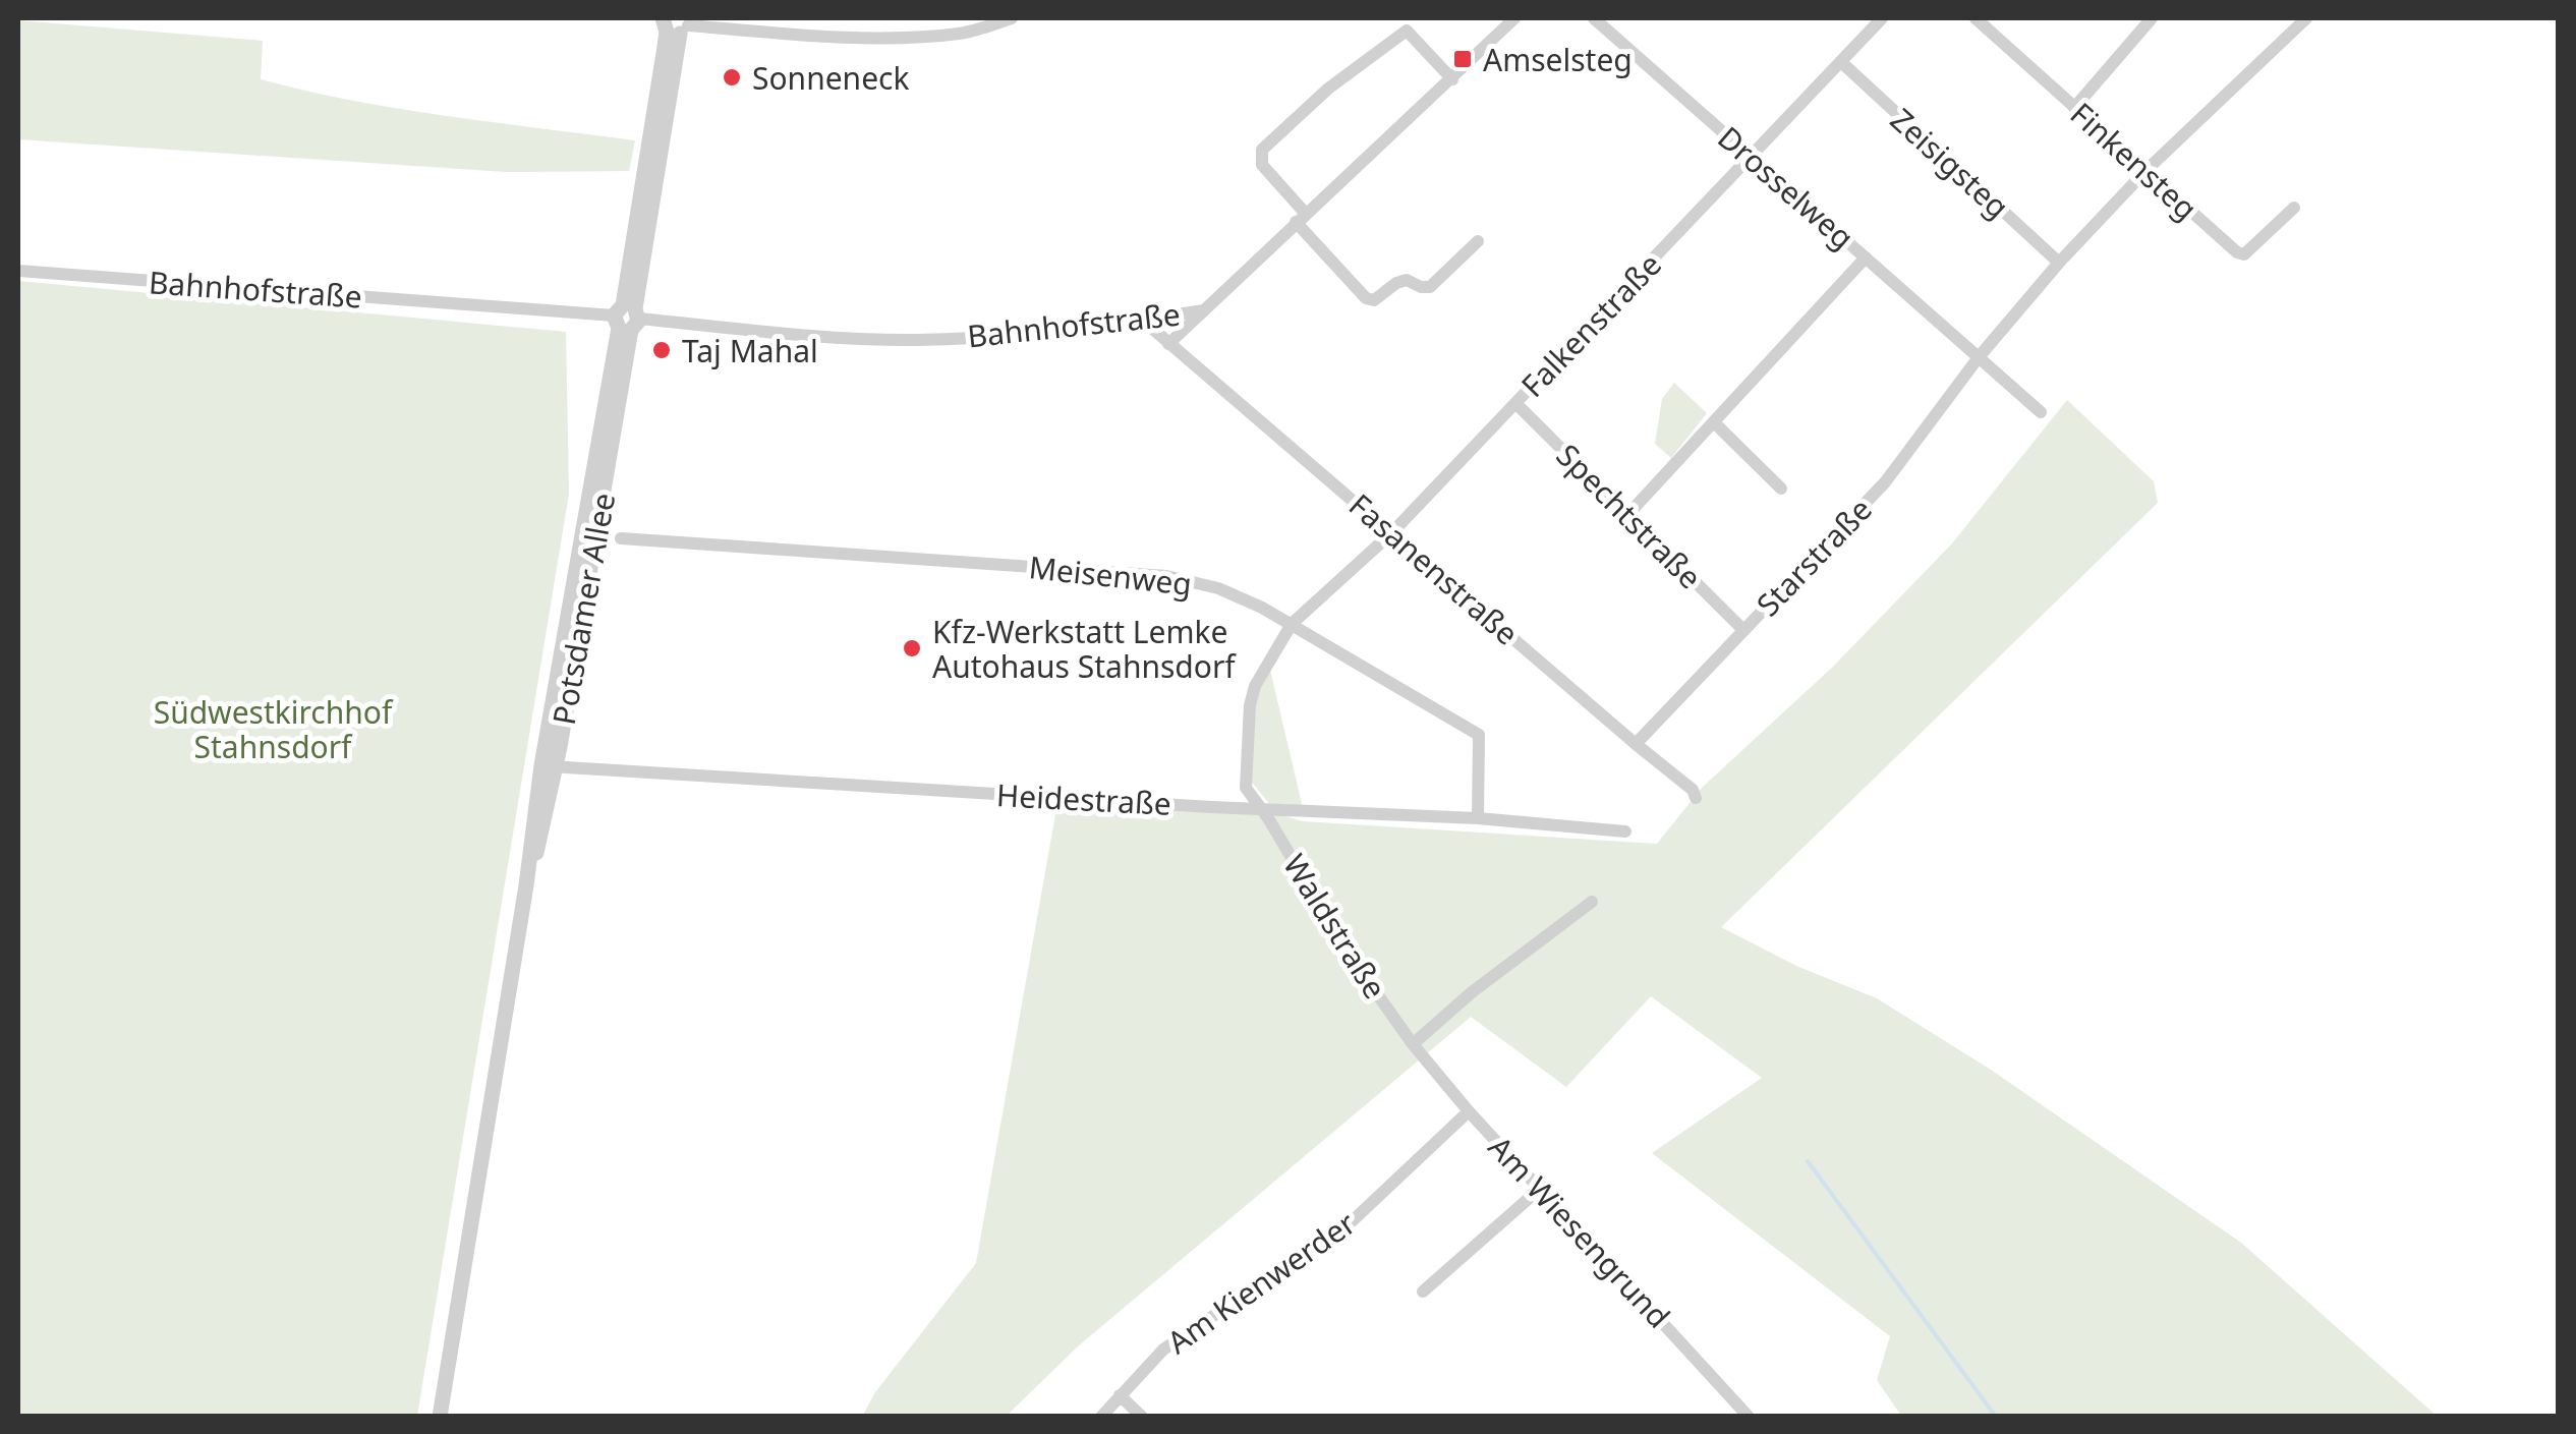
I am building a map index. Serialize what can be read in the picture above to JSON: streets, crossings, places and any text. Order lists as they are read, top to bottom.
{
  "streets": {
    "street": [
      "Finkensteg",
      "Zeisigsteg",
      "Drosselweg",
      "Bahnhofstraße",
      "Falkenstraße",
      "Spechtstraße",
      "Starstraße",
      "Fasanenstraße",
      "Meisenweg",
      "Potsdamer Allee",
      "Heidestraße",
      "Waldstraße",
      "Am Wiesengrund",
      "Am Kienwerder"
    ]
  },
  "crossings": [
    ["Finkensteg", "Starstraße"],
    ["Zeisigsteg", "Falkenstraße"],
    ["Zeisigsteg", "Starstraße"],
    ["Drosselweg", "Falkenstraße"],
    ["Drosselweg", "Starstraße"],
    ["Bahnhofstraße", "Fasanenstraße"],
    ["Bahnhofstraße", "Potsdamer Allee"],
    ["Falkenstraße", "Spechtstraße"],
    ["Falkenstraße", "Fasanenstraße"],
    ["Falkenstraße", "Meisenweg"],
    ["Falkenstraße", "Waldstraße"],
    ["Spechtstraße", "Starstraße"],
    ["Starstraße", "Fasanenstraße"],
    ["Meisenweg", "Heidestraße"],
    ["Meisenweg", "Waldstraße"],
    ["Potsdamer Allee", "Heidestraße"],
    ["Heidestraße", "Waldstraße"],
    ["Waldstraße", "Am Wiesengrund"],
    ["Am Wiesengrund", "Am Kienwerder"]
  ],
  "parks": ["Südwestkirchhof Stahnsdorf"],
  "places": {
    "transit": ["Amselsteg"],
    "other": ["Sonneneck", "Taj Mahal", "Kfz-Werkstatt Lemke Autohaus Stahnsdorf"]
  }
}
